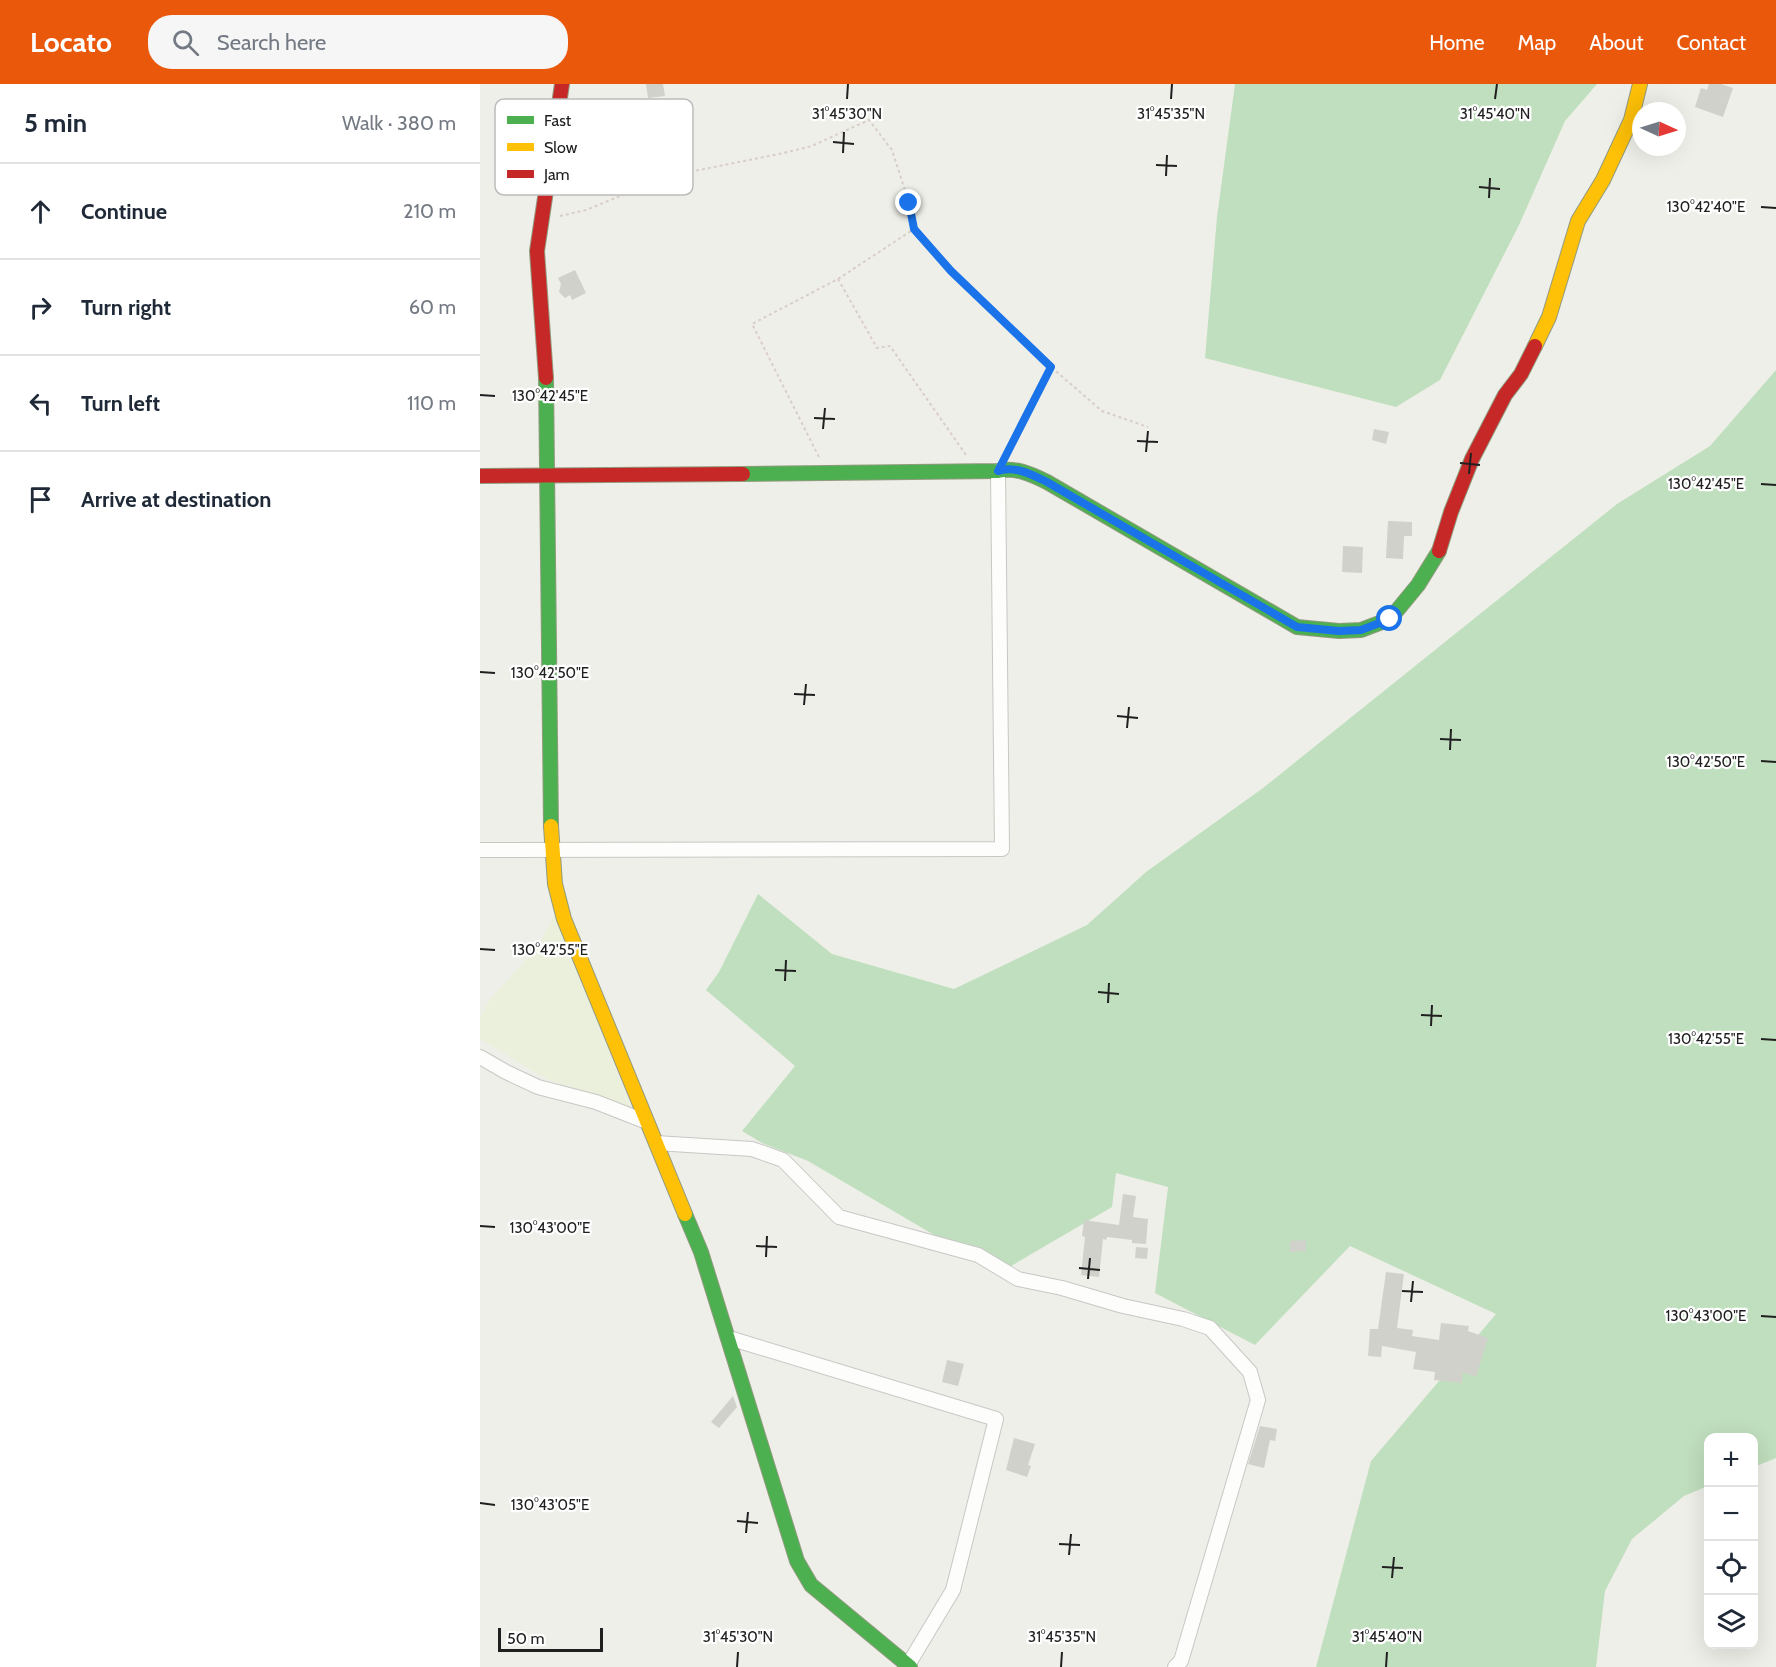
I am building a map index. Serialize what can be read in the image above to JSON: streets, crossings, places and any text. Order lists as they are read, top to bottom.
{
  "legend": ["Fast", "Slow", "Jam"],
  "scale_bar": "50 m",
  "north": "right",
  "page": {
    "header": "Locato",
    "search": "Search here",
    "nav": [
      "Home",
      "Map",
      "About",
      "Contact"
    ],
    "heading": ["5 min", "Walk · 380 m"],
    "list": [
      ["Continue", "210 m"],
      ["Turn right", "60 m"],
      ["Turn left", "110 m"],
      "Arrive at destination"
    ],
    "map_buttons": ["+", "−"],
    "scale": "50 m"
  },
  "coordinates": [
    "31°45'30\"N",
    "31°45'35\"N",
    "31°45'40\"N",
    "130°42'40\"E",
    "130°42'45\"E",
    "130°42'50\"E",
    "130°42'55\"E",
    "130°43'00\"E",
    "130°43'05\"E"
  ]
}
